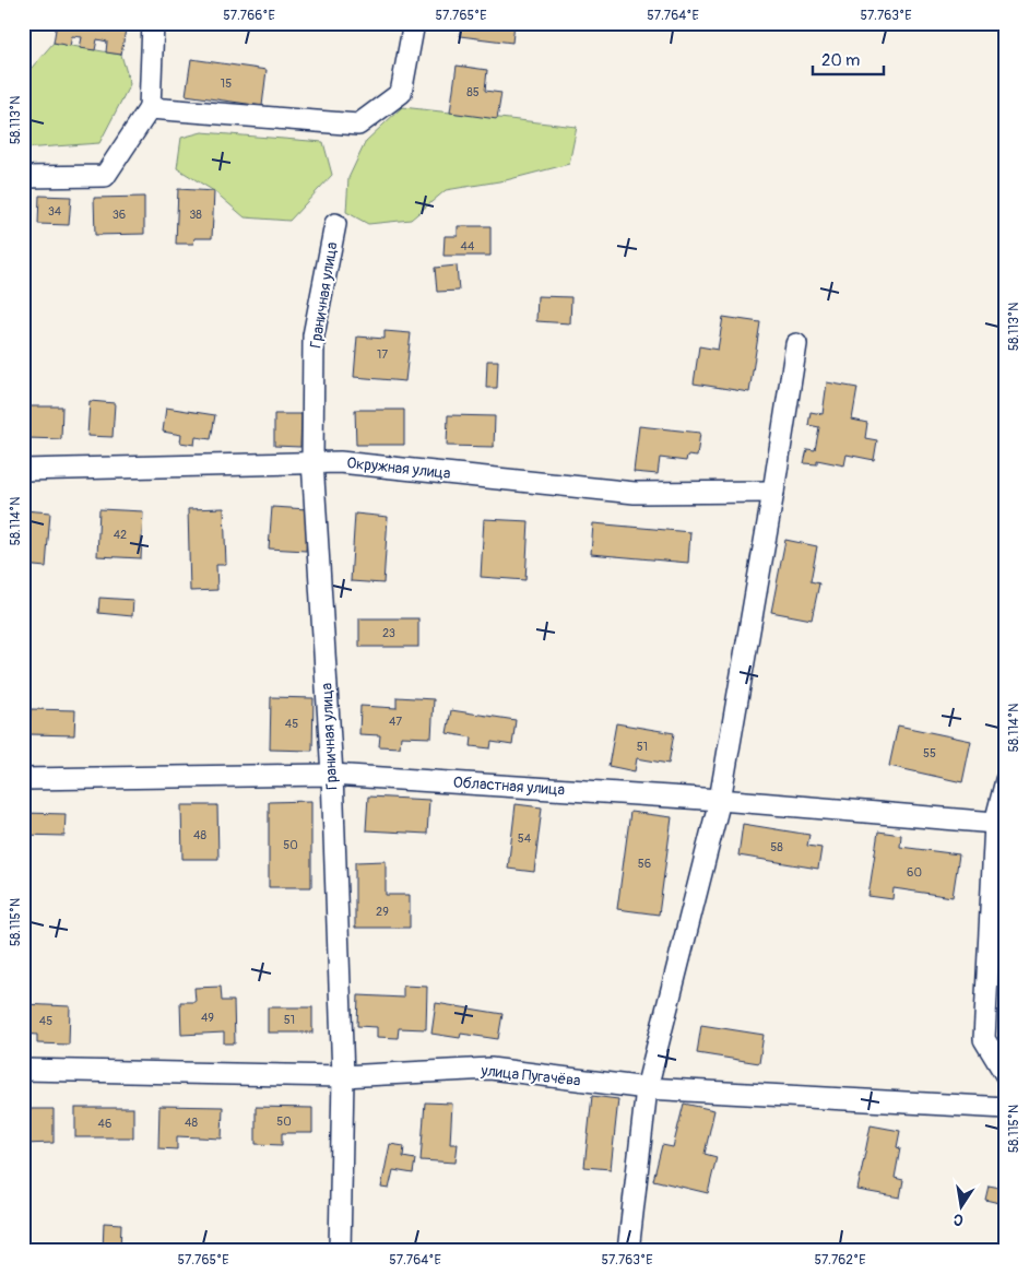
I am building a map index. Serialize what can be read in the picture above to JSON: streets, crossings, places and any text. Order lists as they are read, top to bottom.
{
  "streets": {
    "street": [
      "Граничная улица",
      "Окружная улица",
      "Областная улица",
      "улица Пугачёва"
    ]
  },
  "crossings": [
    ["Граничная улица", "Окружная улица"],
    ["Граничная улица", "Областная улица"],
    ["Граничная улица", "улица Пугачёва"]
  ],
  "house_numbers": [
    "15",
    "85",
    "34",
    "36",
    "38",
    "44",
    "17",
    "42",
    "23",
    "47",
    "45",
    "51",
    "55",
    "48",
    "54",
    "50",
    "58",
    "56",
    "60",
    "29",
    "49",
    "51",
    "45",
    "50",
    "48",
    "46"
  ],
  "scale_bar": "20 m",
  "north": "bottom",
  "coordinates": [
    "57.766°E",
    "57.765°E",
    "57.764°E",
    "57.763°E",
    "58.113°N",
    "58.114°N",
    "58.115°N",
    "57.762°E"
  ]
}
